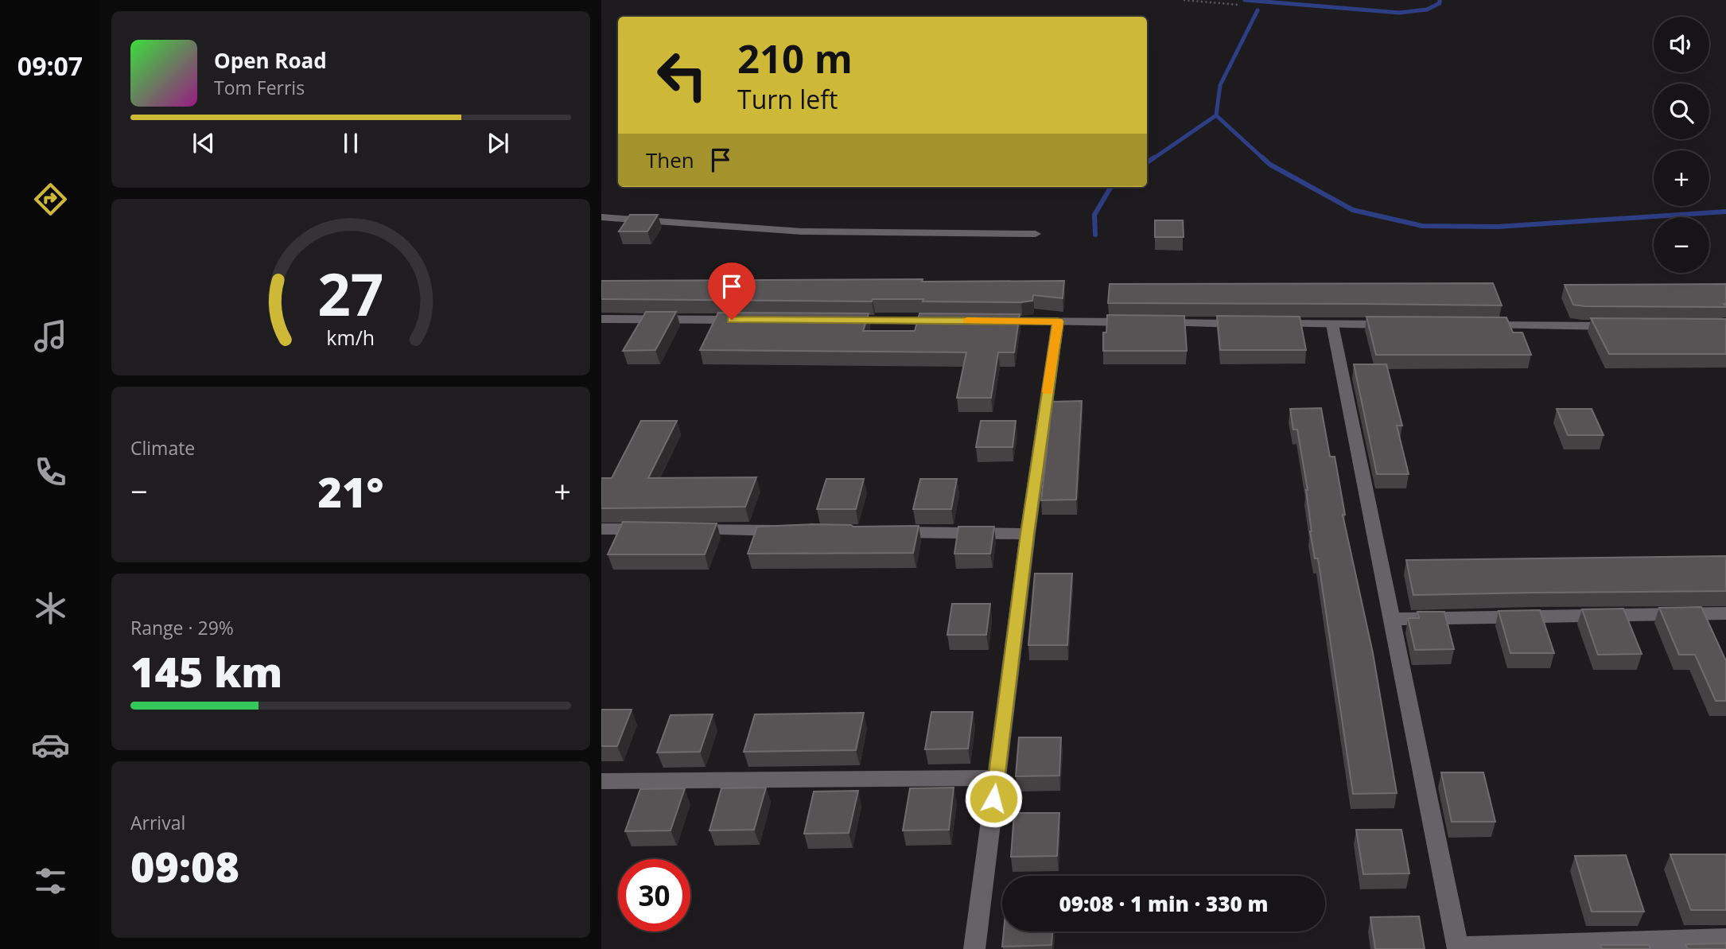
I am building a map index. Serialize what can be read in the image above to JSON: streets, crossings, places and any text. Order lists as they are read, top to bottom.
{
  "page": {
    "tabs": "09:07",
    "map_buttons": ["+", "−"],
    "turn": ["210 m", "Turn left"],
    "song": ["Open Road", "Tom Ferris"],
    "then": "Then",
    "tile": [
      "Climate",
      ["Range · 29%", "145 km"],
      ["Arrival", "09:08"]
    ],
    "heat": ["−", "21°", "+"],
    "limit": "30",
    "trip": "09:08 · 1 min · 330 m",
    "gauge": ["27", "km/h"]
  }
}
